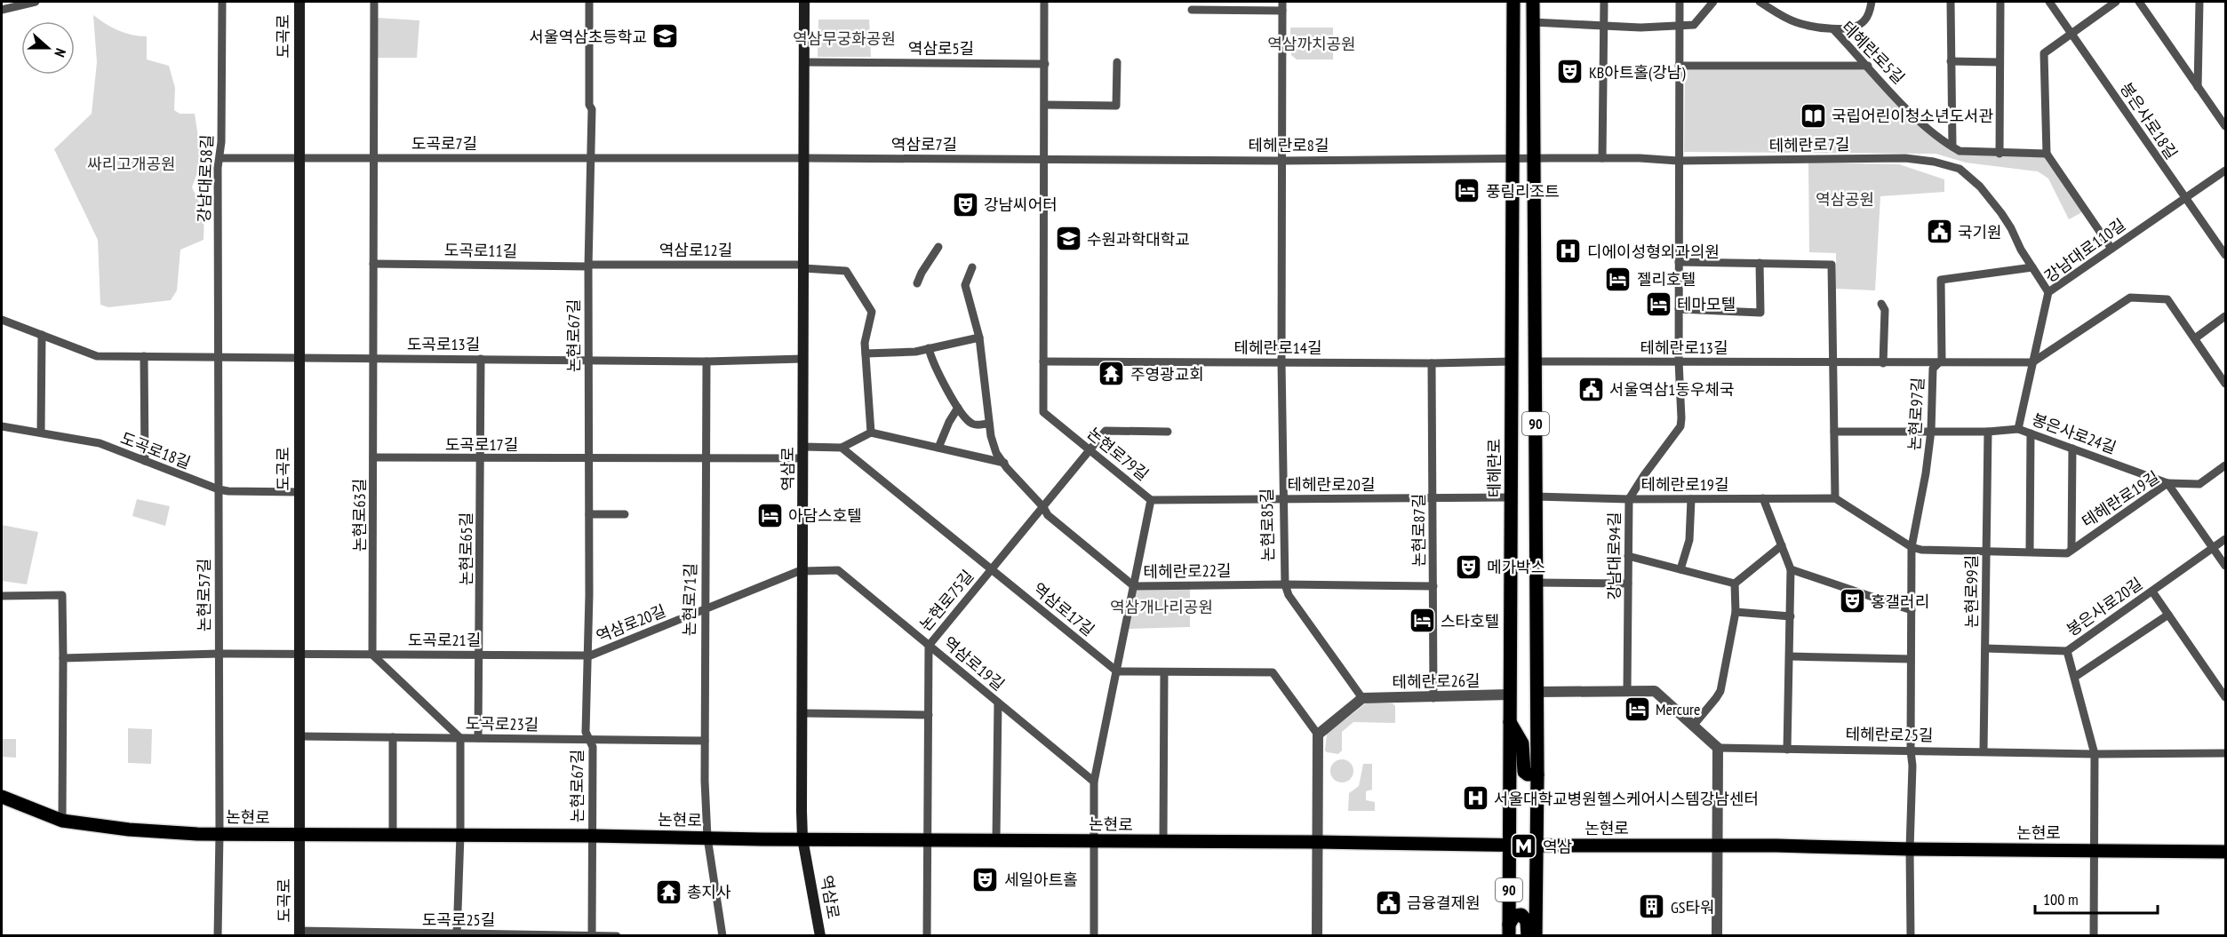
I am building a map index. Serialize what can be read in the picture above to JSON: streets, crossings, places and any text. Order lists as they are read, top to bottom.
{
  "streets": {
    "main road": [
      "도곡로",
      "90",
      "테헤란로",
      "역삼로",
      "논현로"
    ],
    "street": [
      "역삼로5길",
      "테헤란로5길",
      "봉은사로18길",
      "도곡로7길",
      "역삼로7길",
      "테헤란로8길",
      "테헤란로7길",
      "강남대로58길",
      "역삼로12길",
      "도곡로11길",
      "강남대로110길",
      "논현로67길",
      "도곡로13길",
      "테헤란로14길",
      "테헤란로13길",
      "논현로97길",
      "봉은사로24길",
      "도곡로17길",
      "도곡로18길",
      "논현로79길",
      "테헤란로20길",
      "테헤란로19길",
      "논현로63길",
      "논현로85길",
      "논현로87길",
      "논현로65길",
      "강남대로94길",
      "테헤란로22길",
      "논현로99길",
      "논현로57길",
      "논현로71길",
      "논현로75길",
      "봉은사로20길",
      "역삼로17길",
      "역삼로20길",
      "도곡로21길",
      "역삼로19길",
      "테헤란로26길",
      "도곡로23길",
      "테헤란로25길",
      "도곡로25길"
    ]
  },
  "crossings": [
    ["도곡로", "도곡로7길"],
    ["도곡로", "도곡로13길"],
    ["도곡로", "도곡로18길"],
    ["도곡로", "도곡로21길"],
    ["도곡로", "도곡로23길"],
    ["도곡로", "논현로"],
    ["도곡로", "도곡로25길"],
    ["역삼로5길", "논현로79길"],
    ["역삼로5길", "역삼로"],
    ["봉은사로18길", "강남대로110길"],
    ["도곡로7길", "역삼로7길"],
    ["도곡로7길", "강남대로58길"],
    ["도곡로7길", "논현로67길"],
    ["도곡로7길", "역삼로"],
    ["도곡로7길", "논현로63길"],
    ["역삼로7길", "테헤란로8길"],
    ["역삼로7길", "논현로79길"],
    ["역삼로7길", "역삼로"],
    ["테헤란로8길", "테헤란로7길"],
    ["테헤란로8길", "90"],
    ["테헤란로8길", "논현로79길"],
    ["테헤란로8길", "테헤란로"],
    ["테헤란로8길", "논현로85길"],
    ["테헤란로7길", "논현로97길"],
    ["테헤란로7길", "90"],
    ["테헤란로7길", "강남대로94길"],
    ["강남대로58길", "도곡로13길"],
    ["강남대로58길", "논현로57길"],
    ["역삼로12길", "도곡로11길"],
    ["역삼로12길", "논현로67길"],
    ["역삼로12길", "역삼로"],
    ["도곡로11길", "논현로67길"],
    ["도곡로11길", "논현로63길"],
    ["강남대로110길", "테헤란로13길"],
    ["강남대로110길", "봉은사로24길"],
    ["논현로67길", "도곡로13길"],
    ["논현로67길", "도곡로17길"],
    ["논현로67길", "역삼로20길"],
    ["논현로67길", "도곡로21길"],
    ["논현로67길", "도곡로23길"],
    ["논현로67길", "논현로"],
    ["논현로67길", "도곡로25길"],
    ["도곡로13길", "역삼로"],
    ["도곡로13길", "논현로63길"],
    ["도곡로13길", "논현로65길"],
    ["도곡로13길", "논현로57길"],
    ["도곡로13길", "논현로71길"],
    ["테헤란로14길", "논현로79길"],
    ["테헤란로14길", "테헤란로"],
    ["테헤란로14길", "논현로85길"],
    ["테헤란로14길", "논현로87길"],
    ["테헤란로13길", "논현로97길"],
    ["테헤란로13길", "90"],
    ["테헤란로13길", "강남대로94길"],
    ["논현로97길", "봉은사로24길"],
    ["논현로97길", "테헤란로19길"],
    ["논현로97길", "테헤란로25길"],
    ["논현로97길", "논현로"],
    ["90", "테헤란로19길"],
    ["90", "논현로"],
    ["봉은사로24길", "테헤란로19길"],
    ["봉은사로24길", "논현로99길"],
    ["도곡로17길", "역삼로"],
    ["도곡로17길", "논현로63길"],
    ["도곡로17길", "논현로65길"],
    ["도곡로17길", "논현로71길"],
    ["도곡로18길", "논현로57길"],
    ["논현로79길", "테헤란로20길"],
    ["논현로79길", "테헤란로22길"],
    ["논현로79길", "논현로75길"],
    ["논현로79길", "역삼로17길"],
    ["논현로79길", "역삼로19길"],
    ["논현로79길", "논현로"],
    ["테헤란로", "테헤란로20길"],
    ["테헤란로", "테헤란로26길"],
    ["테헤란로", "논현로"],
    ["역삼로", "역삼로20길"],
    ["역삼로", "역삼로19길"],
    ["역삼로", "논현로"],
    ["테헤란로20길", "논현로85길"],
    ["테헤란로20길", "논현로87길"],
    ["테헤란로19길", "강남대로94길"],
    ["테헤란로19길", "논현로99길"],
    ["논현로63길", "도곡로21길"],
    ["논현로85길", "테헤란로22길"],
    ["논현로85길", "테헤란로26길"],
    ["논현로87길", "테헤란로22길"],
    ["논현로87길", "테헤란로26길"],
    ["논현로65길", "도곡로21길"],
    ["논현로65길", "도곡로23길"],
    ["테헤란로22길", "논현로75길"],
    ["논현로99길", "봉은사로20길"],
    ["논현로99길", "테헤란로25길"],
    ["논현로57길", "도곡로21길"],
    ["논현로57길", "논현로"],
    ["논현로71길", "역삼로20길"],
    ["논현로71길", "도곡로23길"],
    ["논현로71길", "논현로"],
    ["논현로75길", "역삼로17길"],
    ["논현로75길", "역삼로19길"],
    ["논현로75길", "논현로"],
    ["역삼로20길", "도곡로21길"],
    ["역삼로20길", "역삼로19길"]
  ],
  "parks": [
    "역삼무궁화공원",
    "역삼까치공원",
    "싸리고개공원",
    "역삼공원",
    "역삼개나리공원"
  ],
  "places": {
    "school or university": ["서울역삼초등학교", "수원과학대학교"],
    "theatre": [
      "KB아트홀(강남)",
      "강남씨어터",
      "메가박스",
      "홍갤러리",
      "세일아트홀"
    ],
    "library": ["국립어린이청소년도서관"],
    "hotel": [
      "풍림리조트",
      "젤리호텔",
      "테마모텔",
      "아담스호텔",
      "스타호텔",
      "Mercure"
    ],
    "public building": ["국기원", "서울역삼1동우체국", "금융결제원"],
    "hospital": ["디에이성형외과의원", "서울대학교병원헬스케어시스템강남센터"],
    "temple": ["주영광교회", "총지사"],
    "metro station": ["역삼"],
    "building": ["GS타워"]
  },
  "scale_bar": "100 m",
  "north": "right"
}
